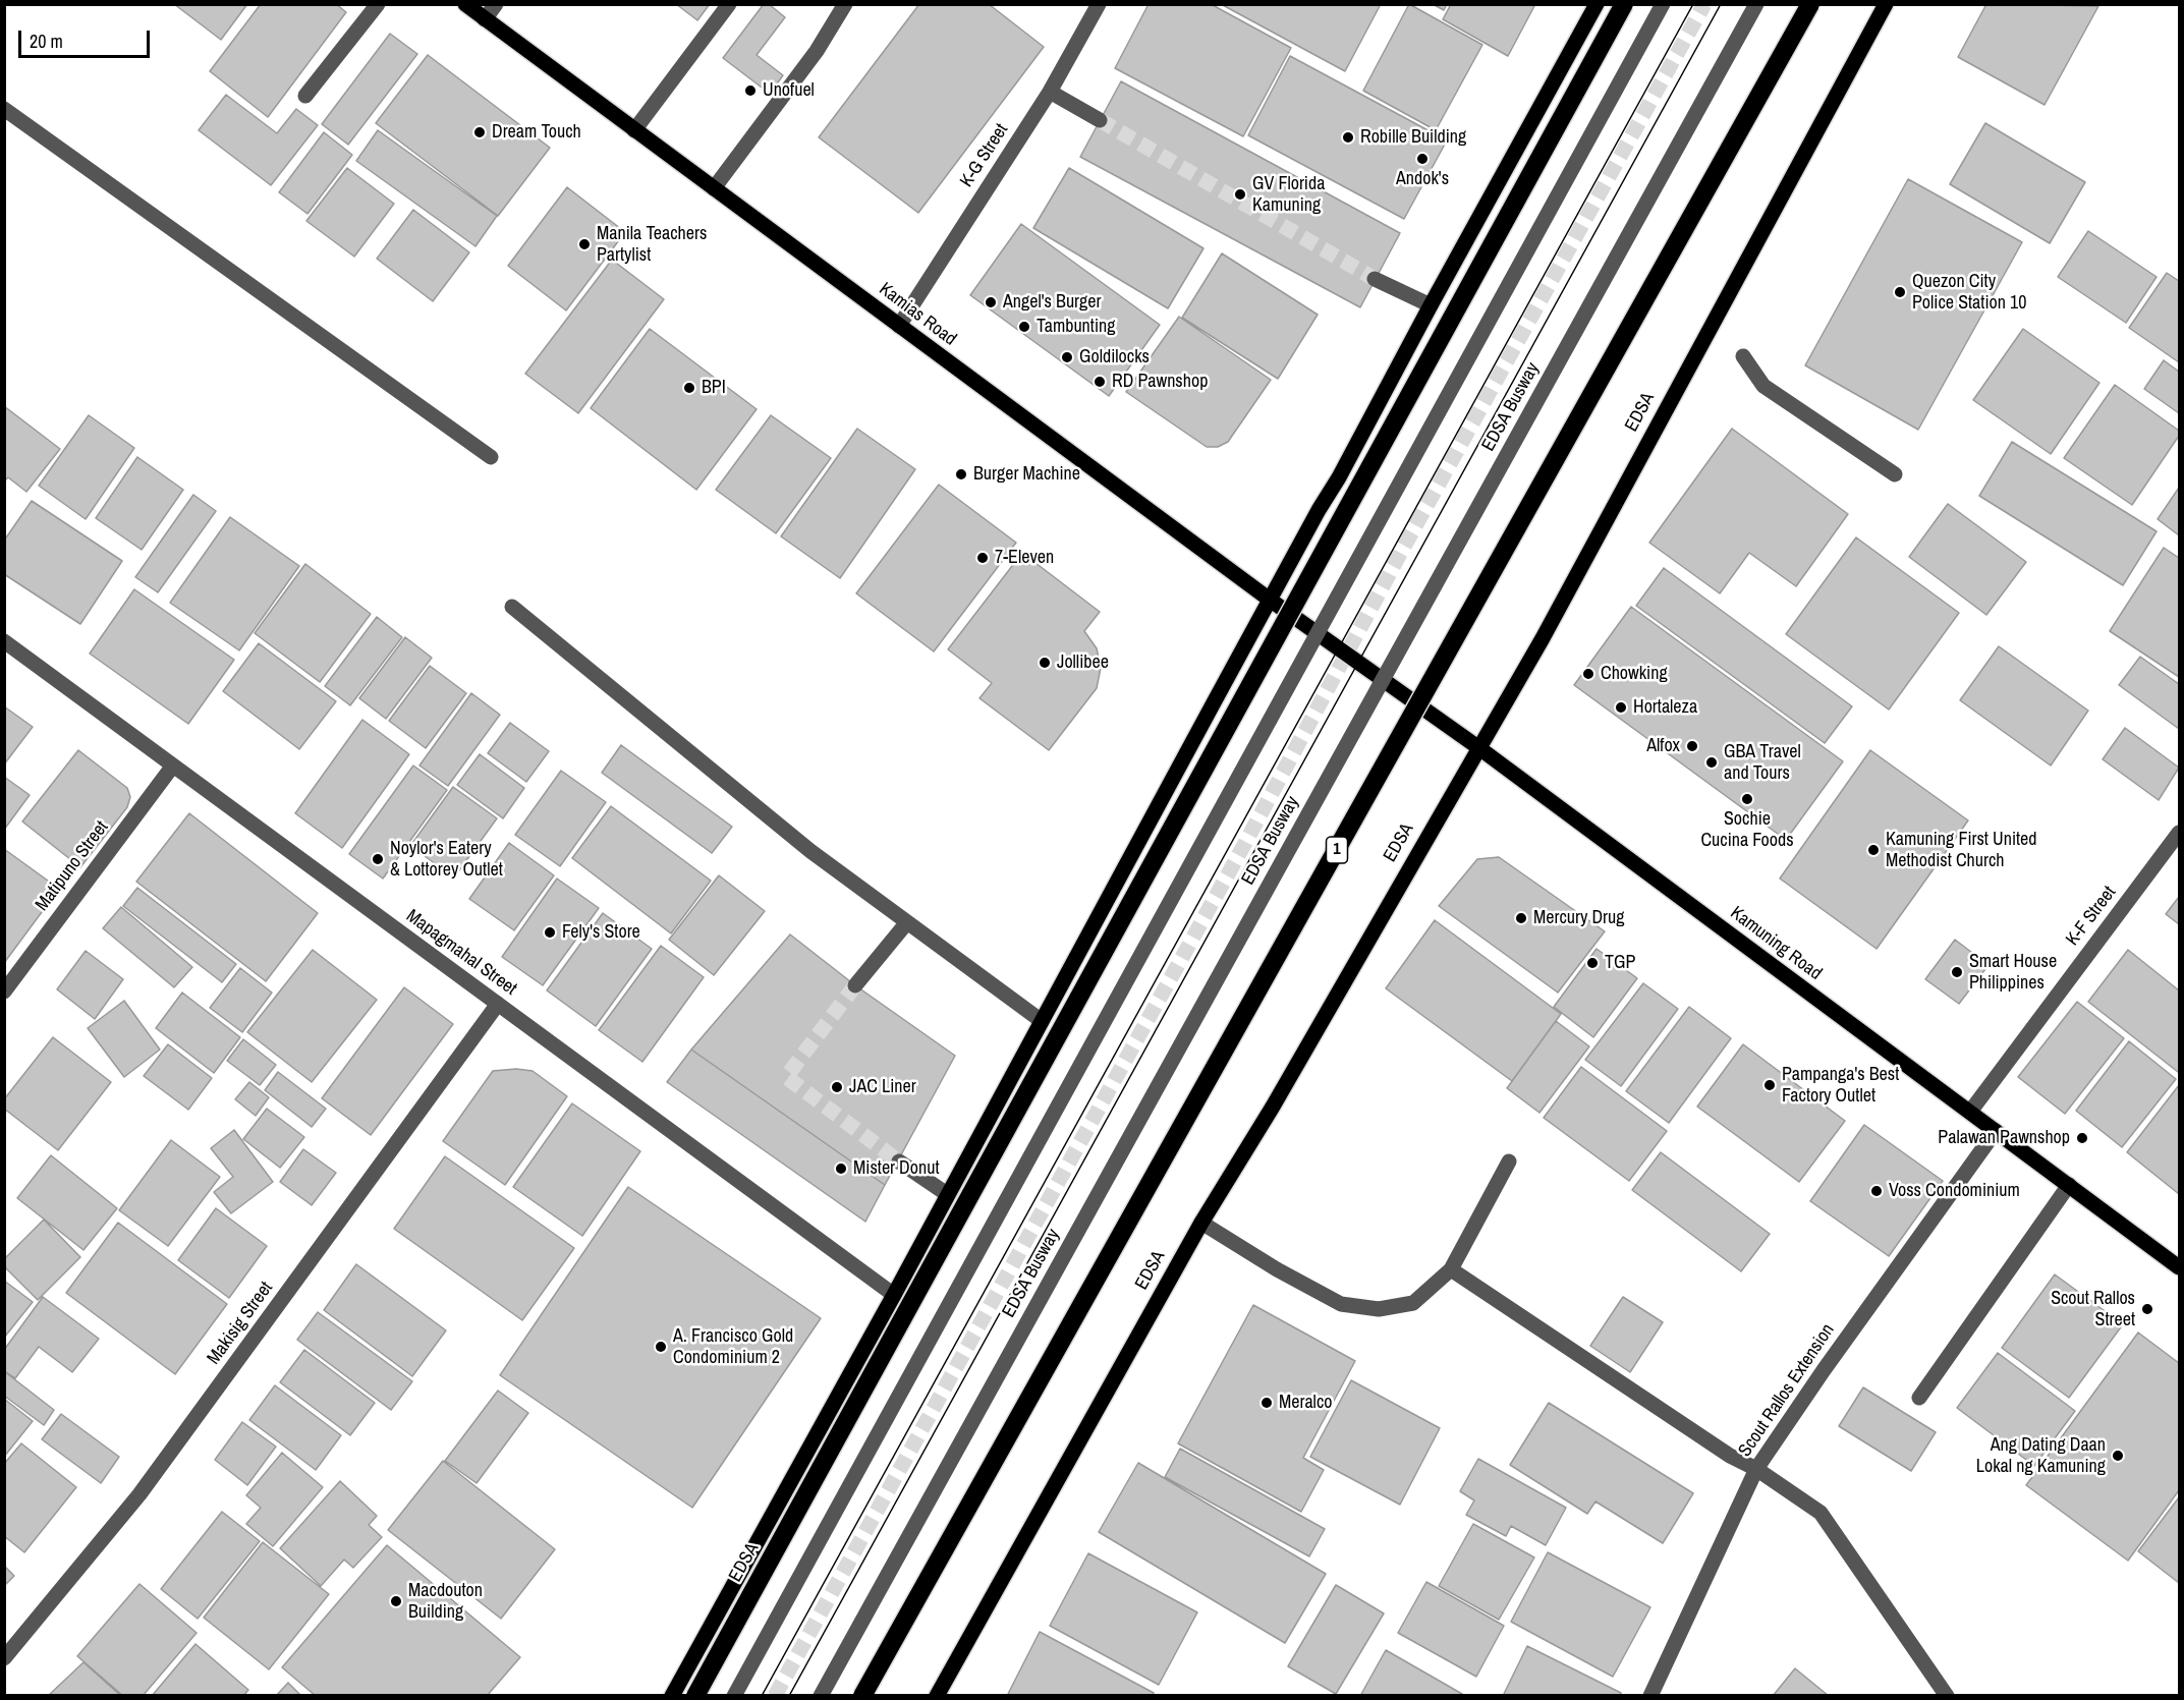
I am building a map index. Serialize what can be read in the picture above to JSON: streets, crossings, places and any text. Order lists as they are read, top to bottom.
{
  "streets": {
    "highway": ["EDSA", "1"],
    "main road": ["Kamias Road", "Kamuning Road"],
    "street": [
      "K-G Street",
      "EDSA Busway",
      "Matipuno Street",
      "K-F Street",
      "Mapagmahal Street",
      "Makisig Street",
      "Scout Rallos Extension"
    ]
  },
  "crossings": [
    ["K-G Street", "Kamias Road"],
    ["Kamias Road", "EDSA"],
    ["Kamias Road", "Kamuning Road"],
    ["EDSA", "Kamuning Road"],
    ["EDSA", "Mapagmahal Street"],
    ["Matipuno Street", "Mapagmahal Street"],
    ["K-F Street", "Kamuning Road"],
    ["Kamuning Road", "Scout Rallos Extension"],
    ["Mapagmahal Street", "Makisig Street"]
  ],
  "places": [
    "Unofuel",
    "Dream Touch",
    "Robille Building",
    "Andok's",
    "GV Florida Kamuning",
    "Manila Teachers Partylist",
    "Quezon City Police Station 10",
    "Angel's Burger",
    "Tambunting",
    "Goldilocks",
    "RD Pawnshop",
    "BPI",
    "Burger Machine",
    "7-Eleven",
    "Jollibee",
    "Chowking",
    "Hortaleza",
    "Alfox",
    "GBA Travel and Tours",
    "Sochie Cucina Foods",
    "Kamuning First United Methodist Church",
    "Noylor's Eatery & Lottorey Outlet",
    "Mercury Drug",
    "Fely's Store",
    "TGP",
    "Smart House Philippines",
    "Pampanga's Best Factory Outlet",
    "JAC Liner",
    "Palawan Pawnshop",
    "Mister Donut",
    "Voss Condominium",
    "Scout Rallos Street",
    "A. Francisco Gold Condominium 2",
    "Meralco",
    "Ang Dating Daan Lokal ng Kamuning",
    "Macdouton Building"
  ],
  "scale_bar": "20 m"
}
